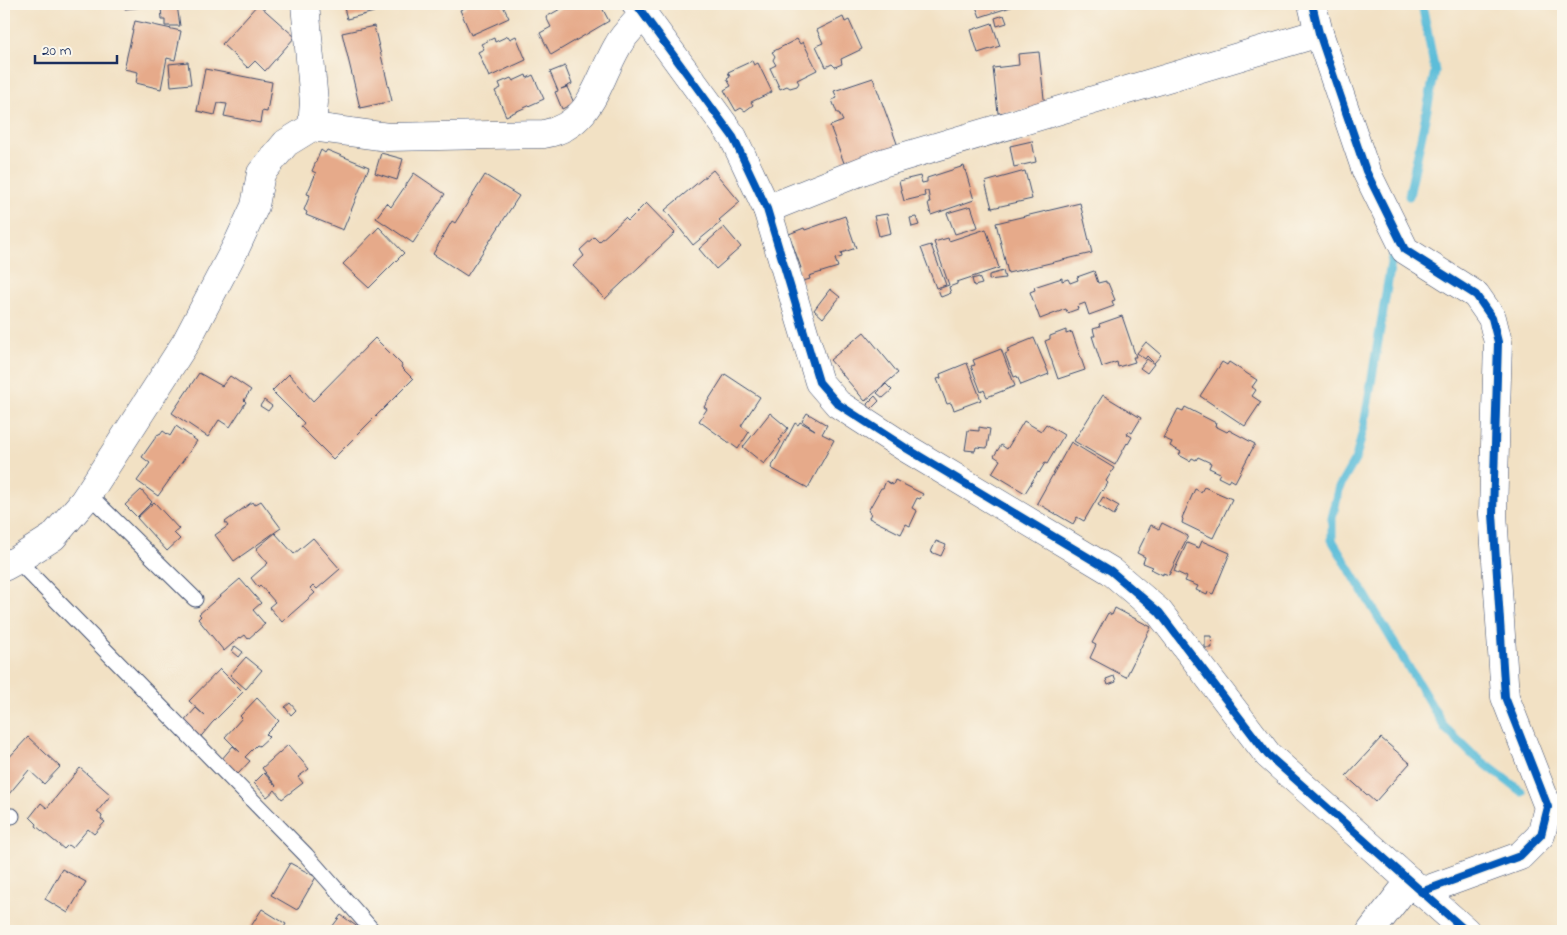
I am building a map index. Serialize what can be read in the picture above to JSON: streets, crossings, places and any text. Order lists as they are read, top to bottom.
{
  "scale_bar": "20 m"
}
